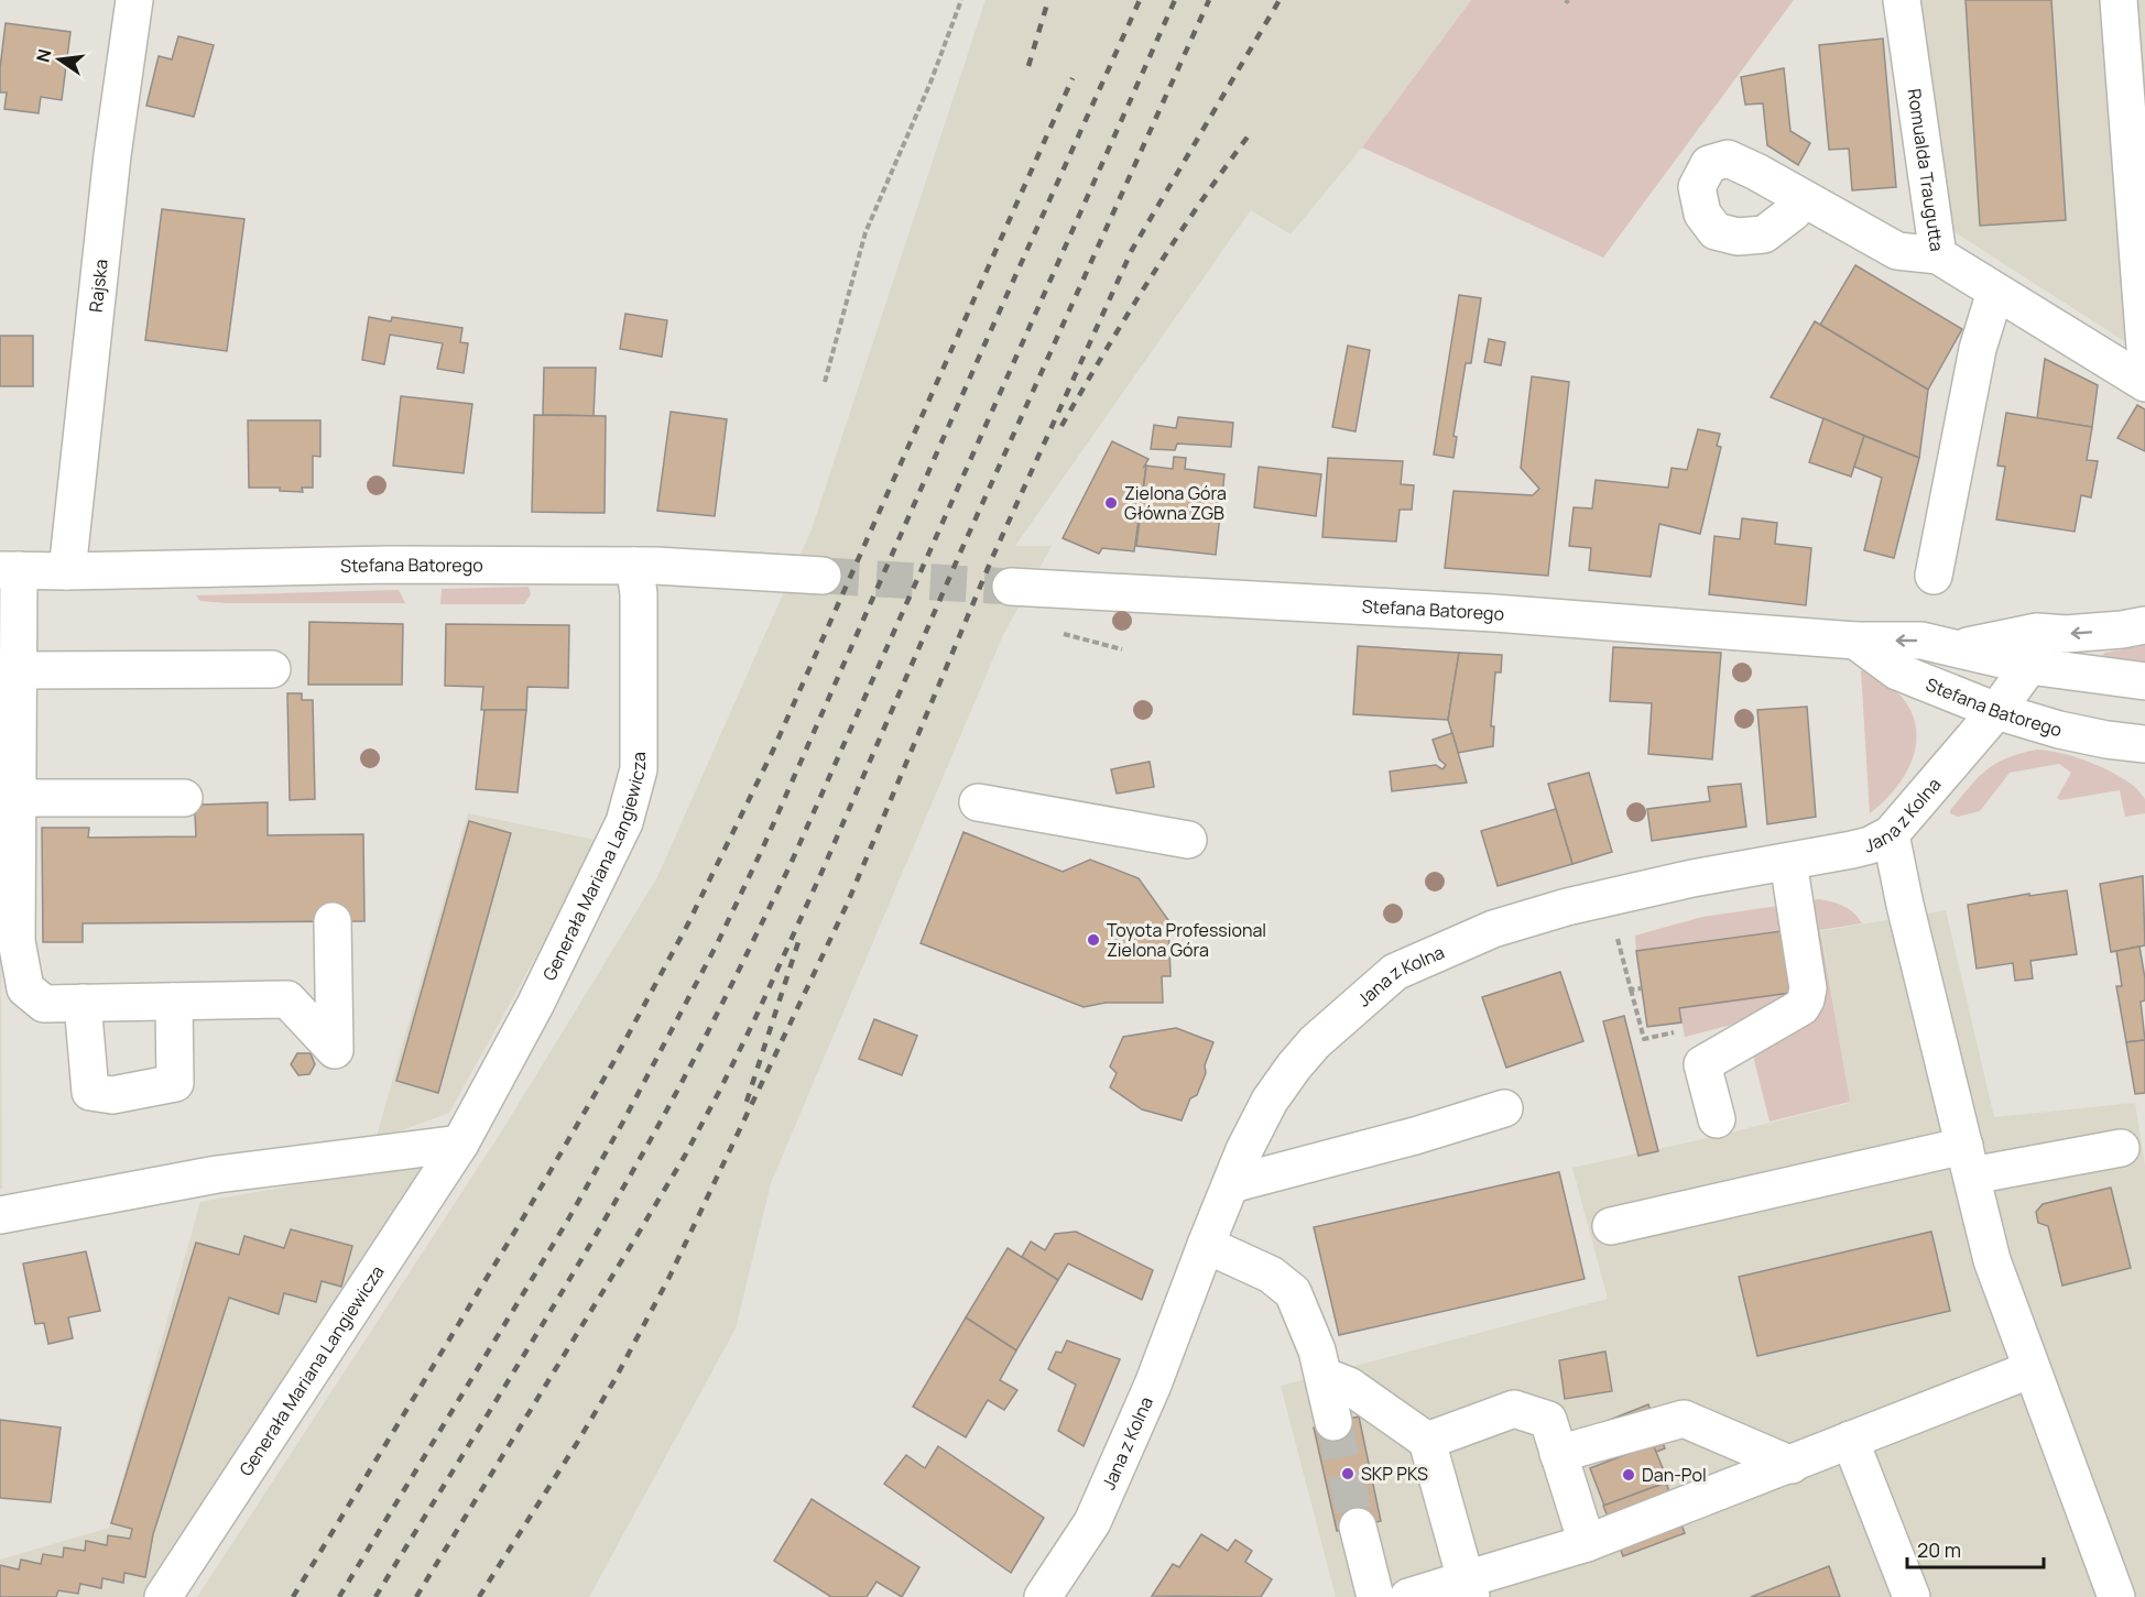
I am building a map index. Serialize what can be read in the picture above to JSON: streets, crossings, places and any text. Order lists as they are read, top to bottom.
{
  "streets": {
    "street": [
      "Romualda Traugutta",
      "Rajska",
      "Stefana Batorego",
      "Jana z Kolna",
      "Generała Mariana Langiewicza"
    ]
  },
  "crossings": [
    ["Rajska", "Stefana Batorego"],
    ["Stefana Batorego", "Jana z Kolna"],
    ["Stefana Batorego", "Generała Mariana Langiewicza"]
  ],
  "places": [
    "Zielona Góra Główna ZGB",
    "Toyota Professional Zielona Góra",
    "SKP PKS",
    "Dan-Pol"
  ],
  "scale_bar": "20 m",
  "north": "left"
}
